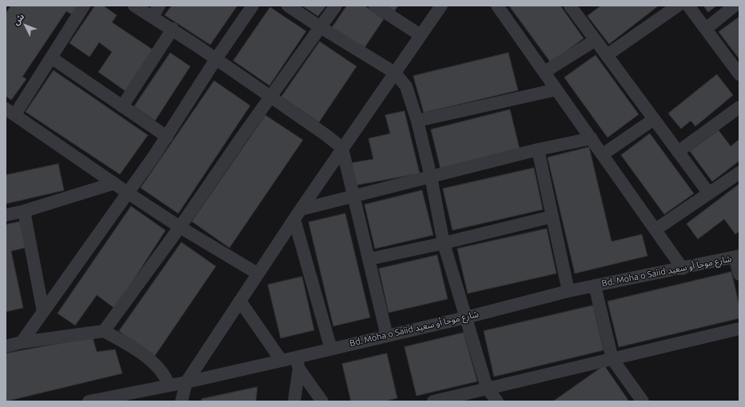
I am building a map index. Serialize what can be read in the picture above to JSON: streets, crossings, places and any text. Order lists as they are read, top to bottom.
{
  "streets": {
    "street": ["Bd. Moha o Saiid شارع موحا أو سعيد"]
  },
  "north": "top left"
}
